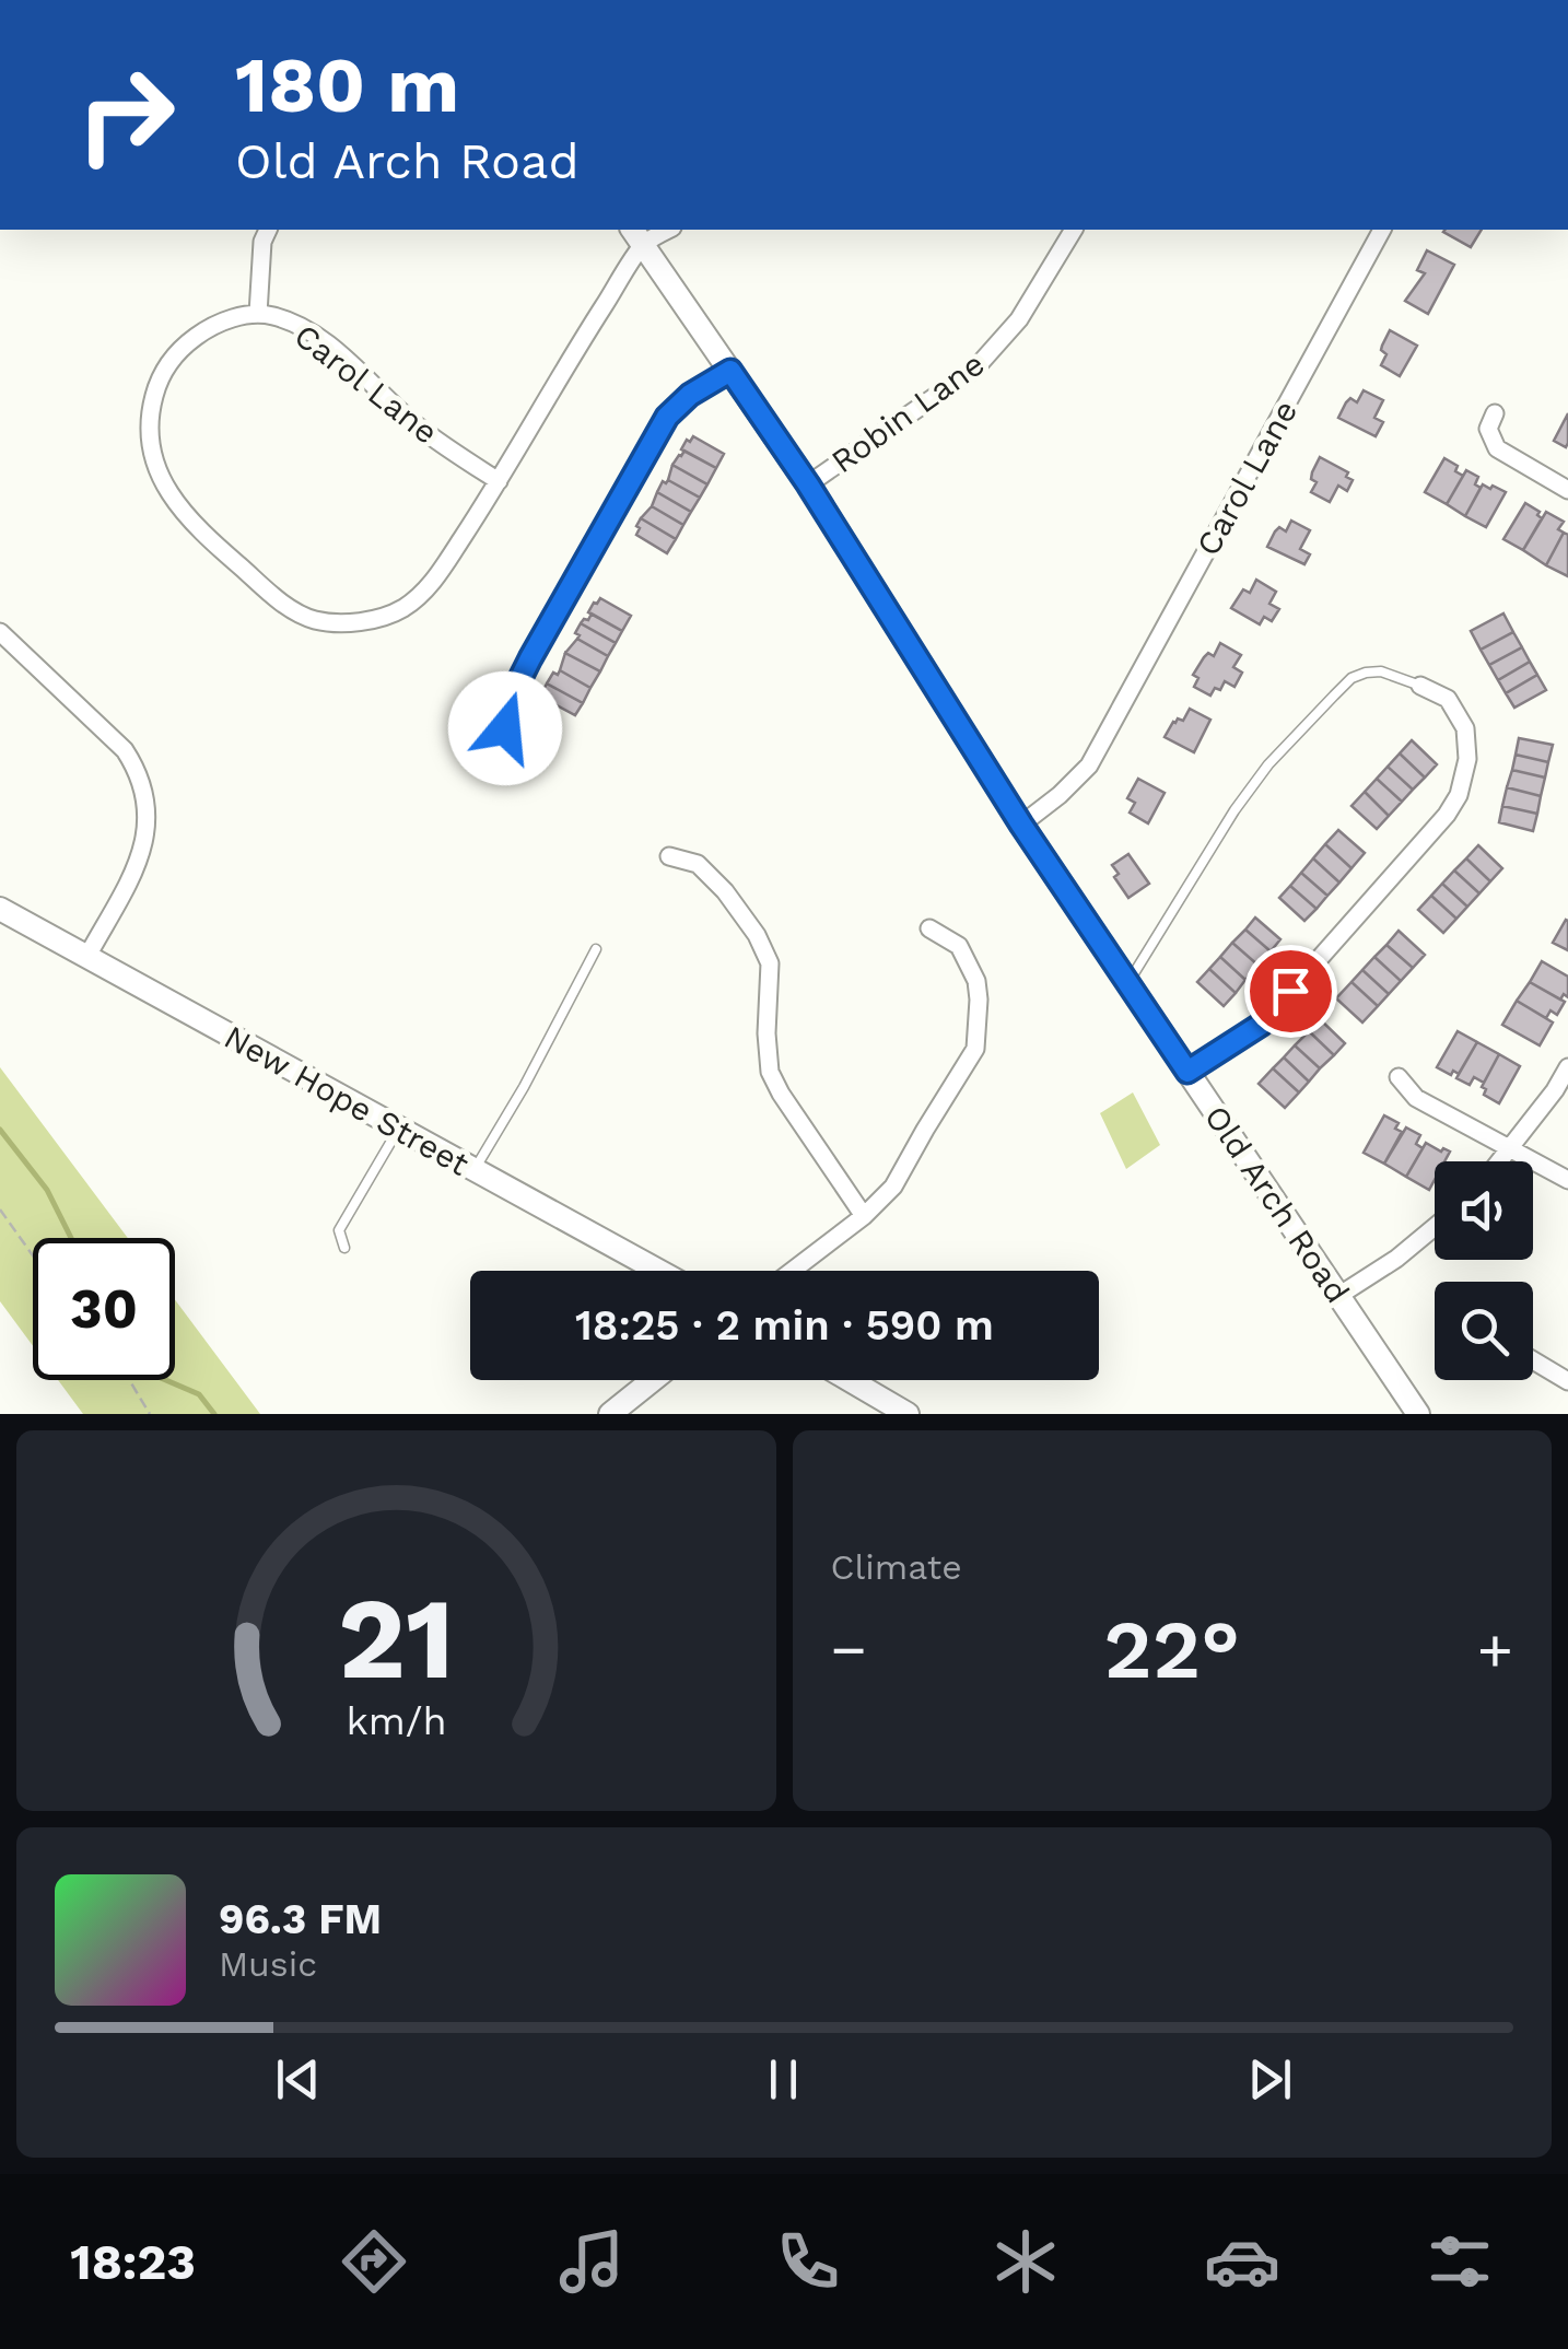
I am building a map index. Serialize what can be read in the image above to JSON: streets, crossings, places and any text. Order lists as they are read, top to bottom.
{
  "streets": {
    "street": [
      "Carol Lane",
      "Robin Lane",
      "New Hope Street",
      "Old Arch Road"
    ]
  },
  "crossings": [
    ["Carol Lane", "Old Arch Road"],
    ["Robin Lane", "Old Arch Road"]
  ],
  "page": {
    "turn": ["180 m", "Old Arch Road"],
    "limit": "30",
    "trip": "18:25 · 2 min · 590 m",
    "tile": "Climate",
    "heat": ["−", "22°", "+"],
    "song": ["96.3 FM", "Music"],
    "tabs": "18:23",
    "gauge": ["21", "km/h"]
  }
}
